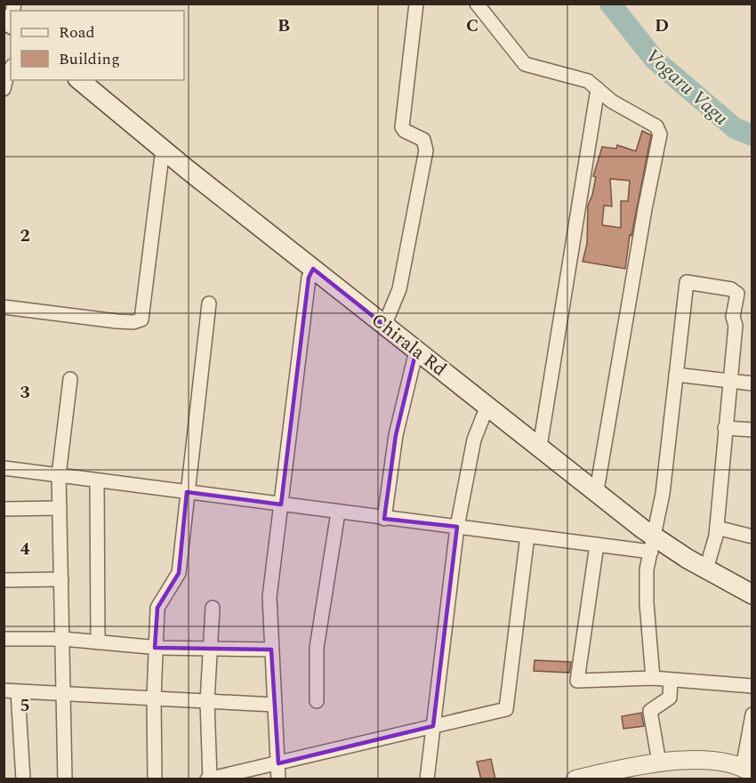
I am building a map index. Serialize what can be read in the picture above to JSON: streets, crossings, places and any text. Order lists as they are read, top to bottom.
{
  "streets": {
    "main road": ["Chirala Rd"]
  },
  "water": ["Vogaru Vagu"],
  "legend": ["Road", "Building"],
  "grid": {
    "columns": ["B", "C", "D"],
    "rows": [
      "2",
      "3",
      "4",
      "5"
    ]
  }
}
